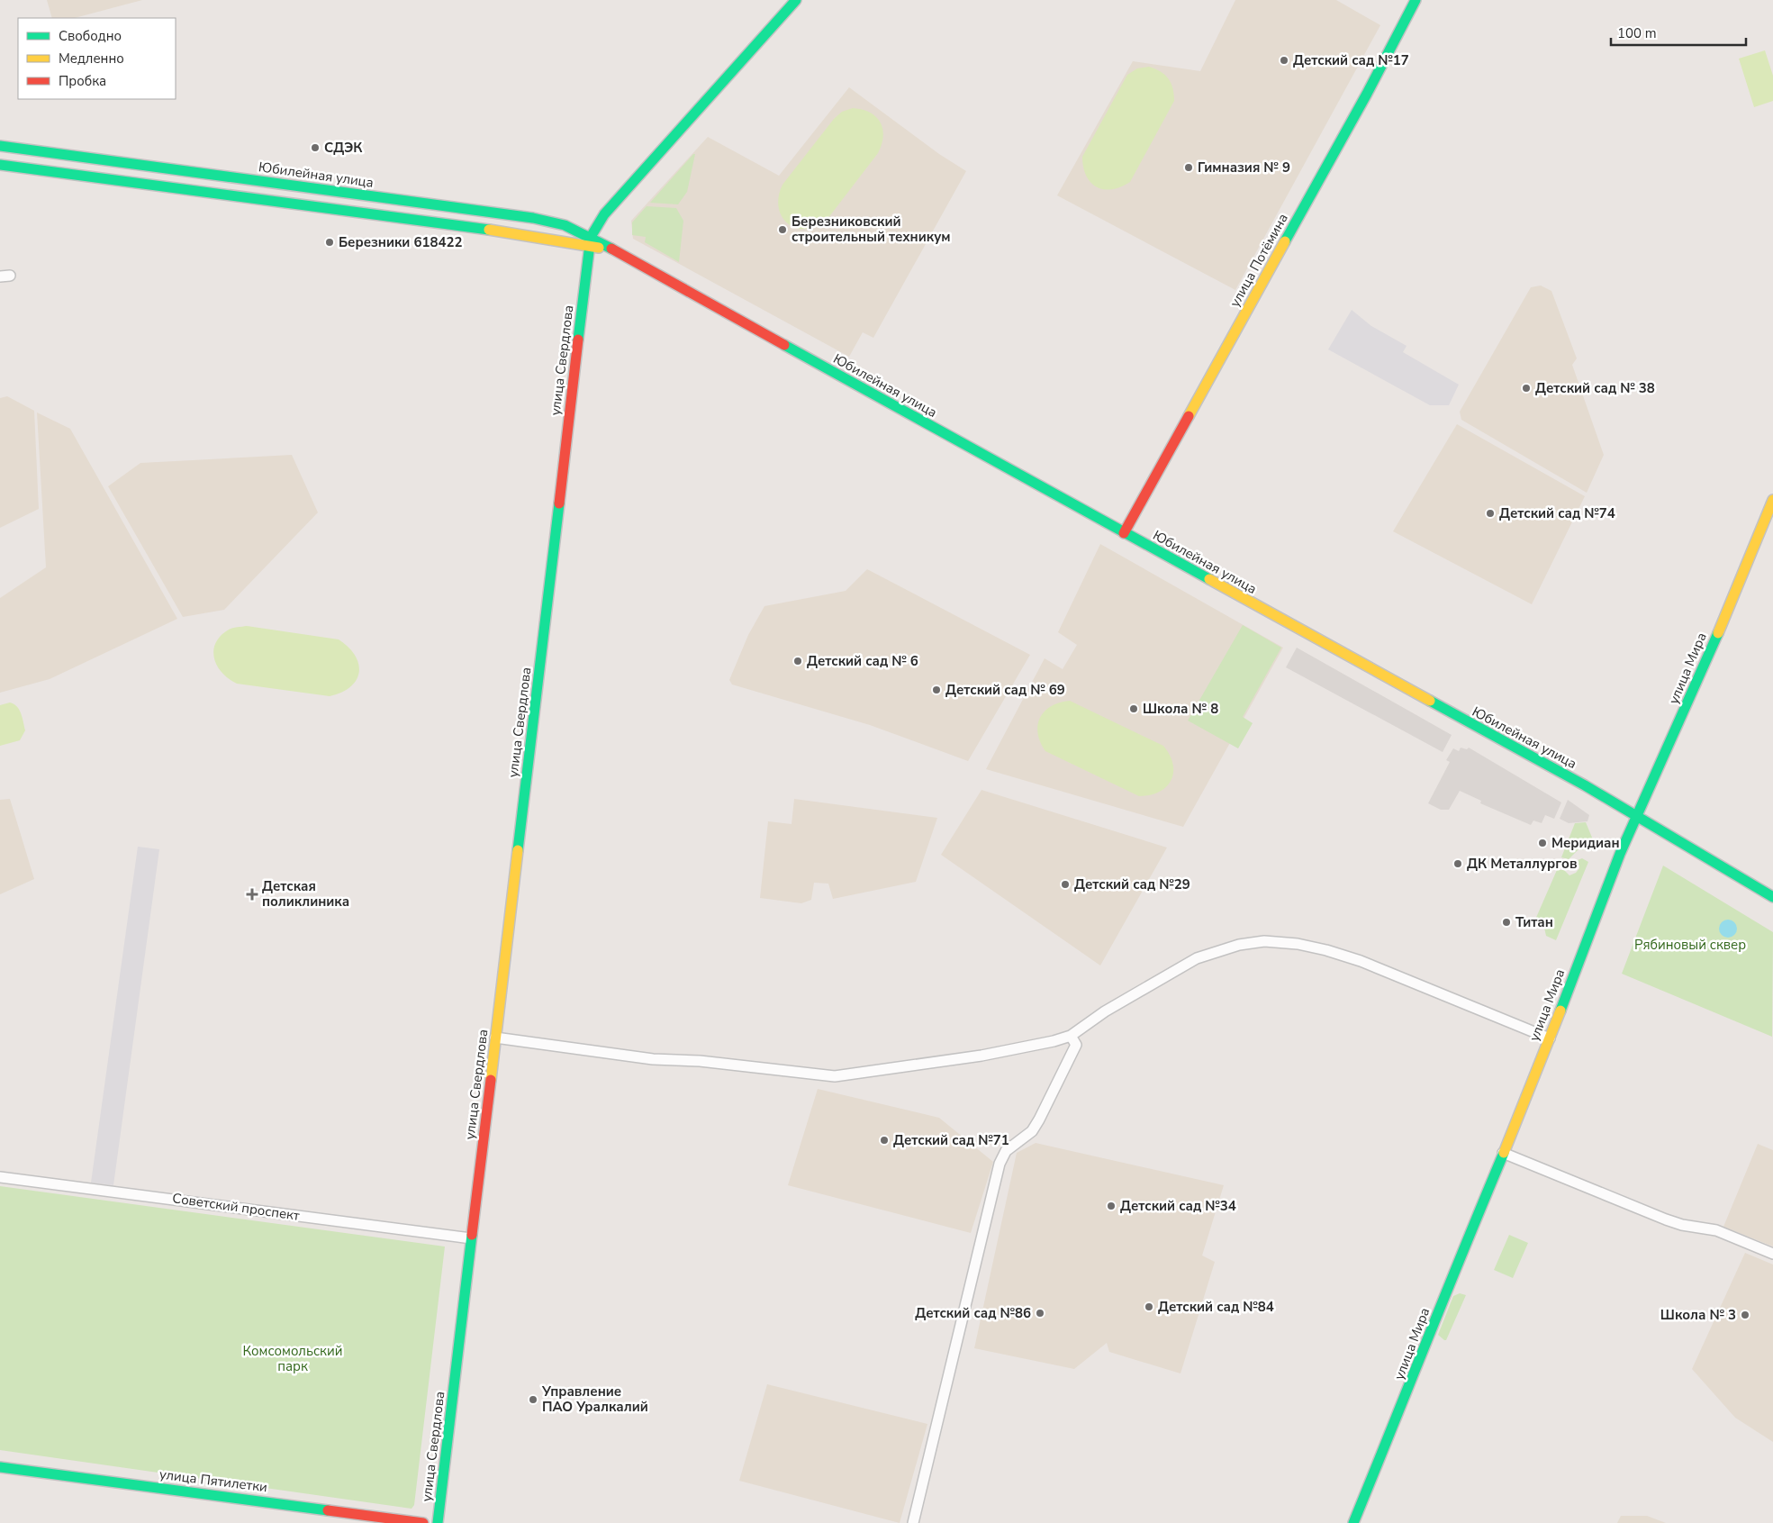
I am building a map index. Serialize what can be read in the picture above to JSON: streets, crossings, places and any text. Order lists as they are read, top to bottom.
{
  "streets": {
    "main road": [
      "Юбилейная улица",
      "улица Потёмина",
      "улица Свердлова",
      "улица Мира",
      "улица Пятилетки"
    ],
    "street": ["Советский проспект"]
  },
  "crossings": [
    ["Юбилейная улица", "улица Потёмина"],
    ["Юбилейная улица", "улица Свердлова"],
    ["Юбилейная улица", "улица Мира"],
    ["улица Свердлова", "Советский проспект"]
  ],
  "parks": ["Рябиновый сквер", "Комсомольский парк"],
  "places": {
    "other": [
      "Детский сад №17",
      "СДЭК",
      "Гимназия № 9",
      "Березниковский строительный техникум",
      "Березники 618422",
      "Детский сад № 38",
      "Детский сад №74",
      "Детский сад № 6",
      "Детский сад № 69",
      "Школа № 8",
      "Меридиан",
      "ДК Металлургов",
      "Детский сад №29",
      "Титан",
      "Детский сад №71",
      "Детский сад №34",
      "Детский сад №84",
      "Детский сад №86",
      "Школа № 3",
      "Управление ПАО Уралкалий"
    ],
    "health": ["Детская поликлиника"]
  },
  "legend": ["Свободно", "Медленно", "Пробка"],
  "scale_bar": "100 m"
}
